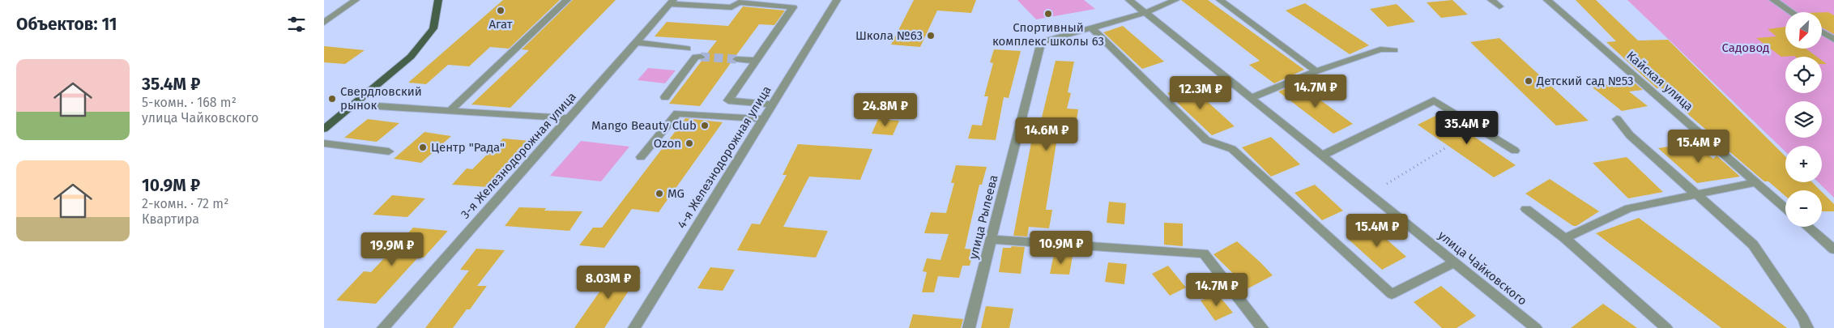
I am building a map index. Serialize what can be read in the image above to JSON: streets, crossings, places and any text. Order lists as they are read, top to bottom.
{
  "streets": {
    "street": [
      "Кайская улица",
      "3-я Железнодорожная улица",
      "4-я Железнодорожная улица",
      "улица Рылеева",
      "улица Чайковского"
    ]
  },
  "parks": ["Садовод"],
  "places": [
    "Агат",
    "Спортивный комплекс школы 63",
    "Школа №63",
    "Детский сад №53",
    "Свердловский рынок",
    "Mango Beauty Club",
    "Ozon",
    "Центр \"Рада\"",
    "MG"
  ],
  "north": "bottom left",
  "page": {
    "heading": "Объектов: 11",
    "map_buttons": ["+", "−"],
    "list": [
      {
        "name": "35.4M ₽",
        "note": "5-комн. · 168 m² · улица Чайковского"
      },
      {
        "name": "10.9M ₽",
        "note": "2-комн. · 72 m² · Квартира"
      }
    ],
    "price": [
      "14.7M ₽",
      "12.3M ₽",
      "24.8M ₽",
      "35.4M ₽",
      "14.6M ₽",
      "15.4M ₽",
      "15.4M ₽",
      "10.9M ₽",
      "19.9M ₽",
      "8.03M ₽",
      "14.7M ₽"
    ]
  }
}
